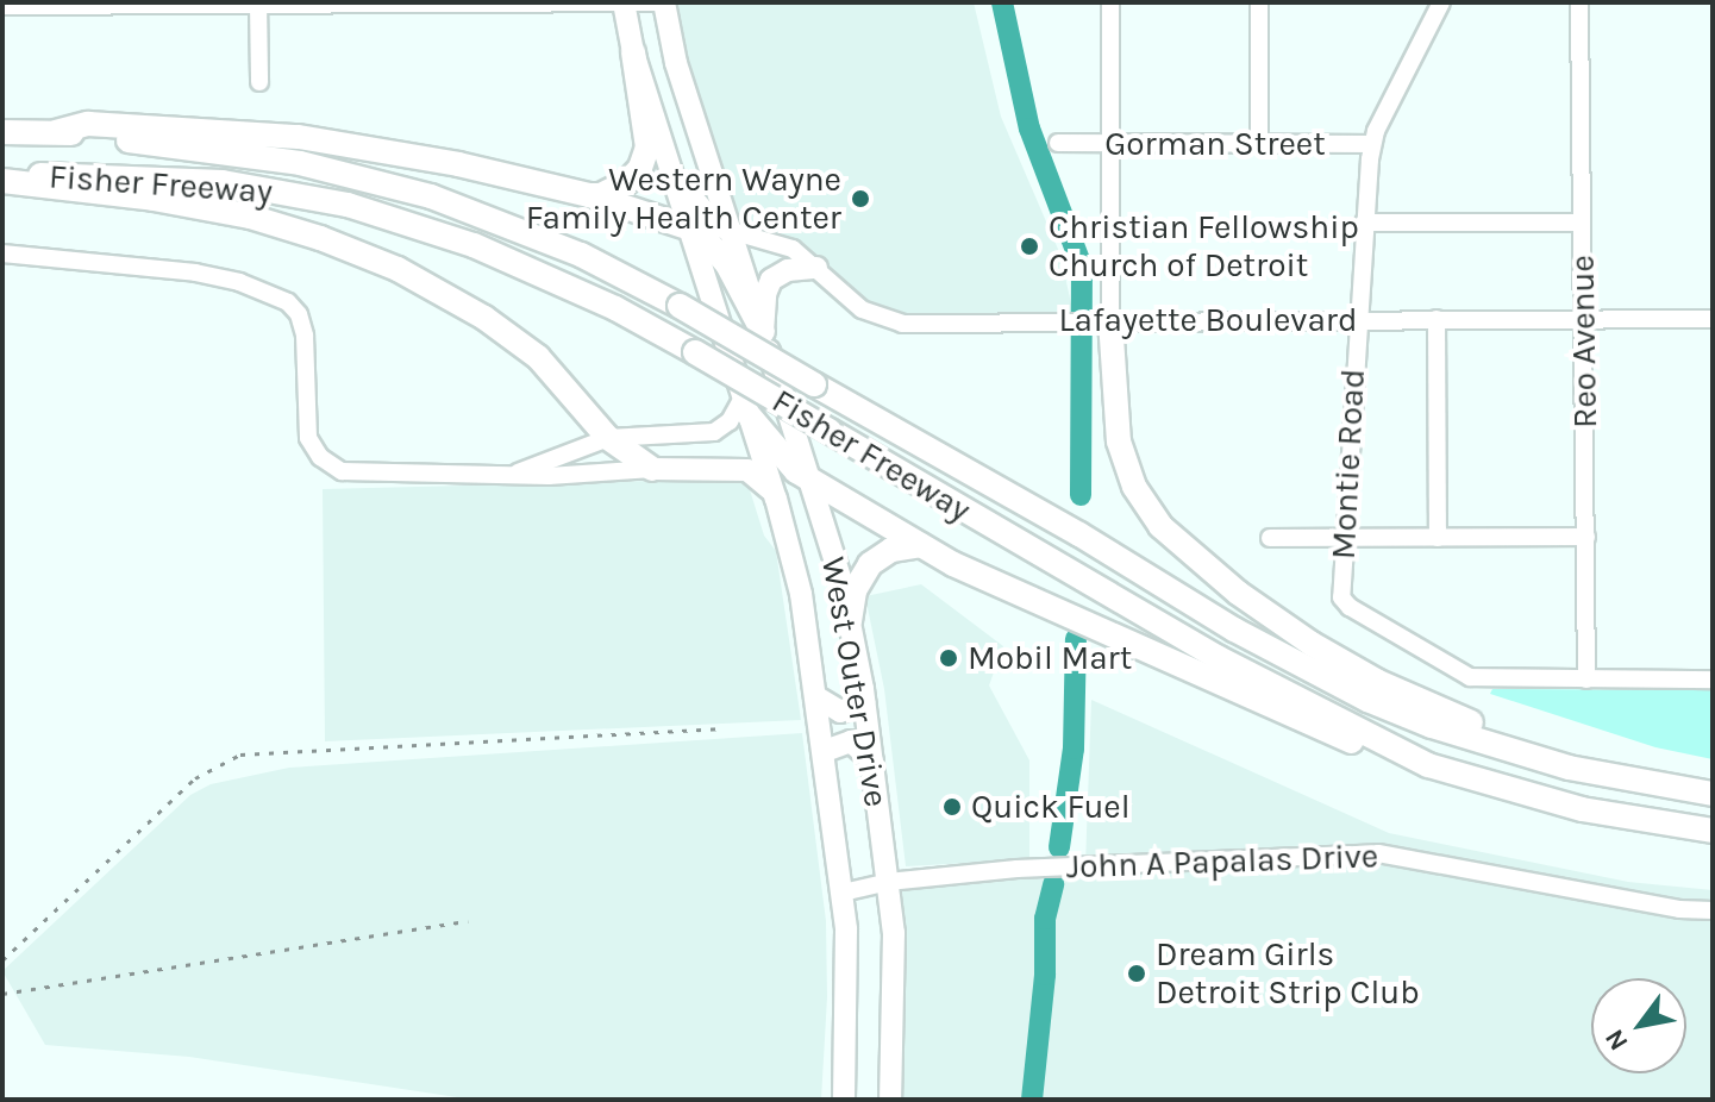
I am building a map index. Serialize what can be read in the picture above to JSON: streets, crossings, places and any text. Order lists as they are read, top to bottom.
{
  "streets": {
    "highway": ["Fisher Freeway"],
    "main road": ["West Outer Drive"],
    "street": [
      "Gorman Street",
      "Lafayette Boulevard",
      "Reo Avenue",
      "Montie Road",
      "John A Papalas Drive"
    ]
  },
  "crossings": [
    ["Gorman Street", "Montie Road"],
    ["Lafayette Boulevard", "Reo Avenue"],
    ["Lafayette Boulevard", "Montie Road"],
    ["Lafayette Boulevard", "West Outer Drive"],
    ["Reo Avenue", "Montie Road"],
    ["West Outer Drive", "John A Papalas Drive"]
  ],
  "places": [
    "Western Wayne Family Health Center",
    "Christian Fellowship Church of Detroit",
    "Mobil Mart",
    "Quick Fuel",
    "Dream Girls Detroit Strip Club"
  ],
  "north": "bottom left"
}
